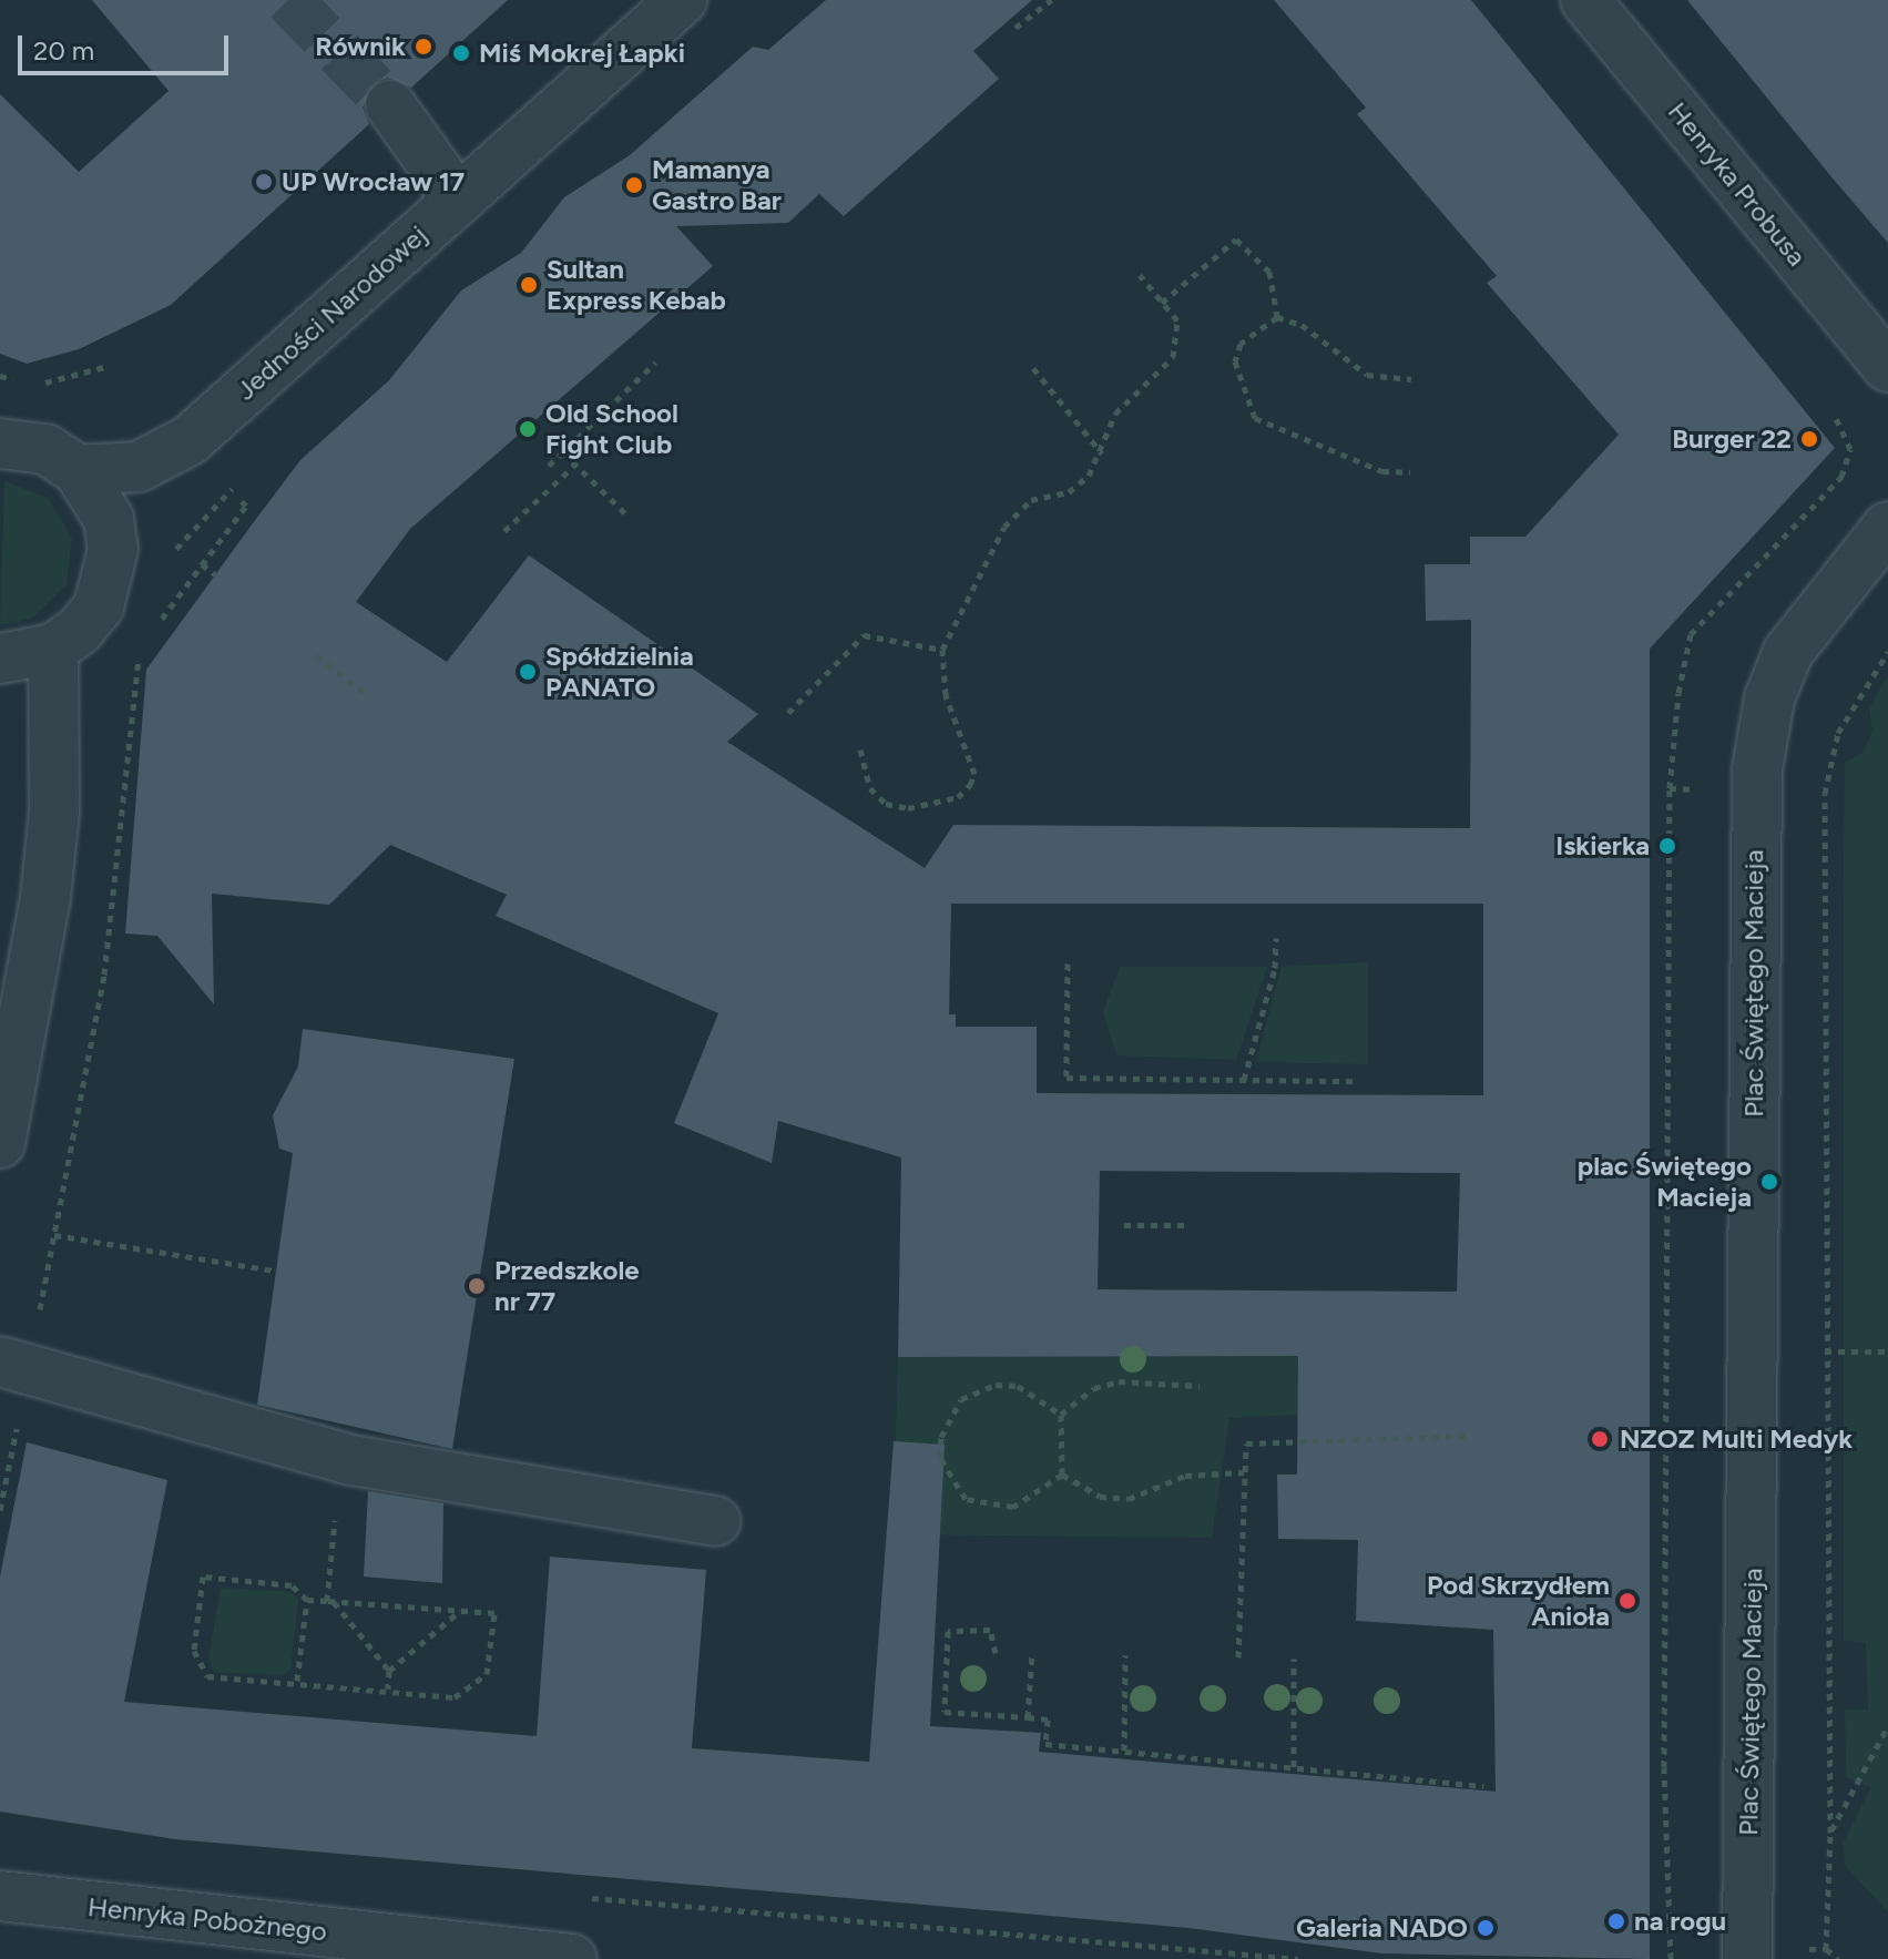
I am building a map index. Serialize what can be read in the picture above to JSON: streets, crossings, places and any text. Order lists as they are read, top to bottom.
{
  "streets": {
    "street": [
      "Henryka Probusa",
      "Jedności Narodowej",
      "Plac Świętego Macieja",
      "Henryka Pobożnego"
    ]
  },
  "places": [
    "Równik",
    "Miś Mokrej Łapki",
    "UP Wrocław 17",
    "Mamanya Gastro Bar",
    "Sultan Express Kebab",
    "Old School Fight Club",
    "Burger 22",
    "Spółdzielnia PANATO",
    "Iskierka",
    "plac Świętego Macieja",
    "Przedszkole nr 77",
    "NZOZ Multi Medyk",
    "Pod Skrzydłem Anioła",
    "na rogu",
    "Galeria NADO"
  ],
  "scale_bar": "20 m"
}
